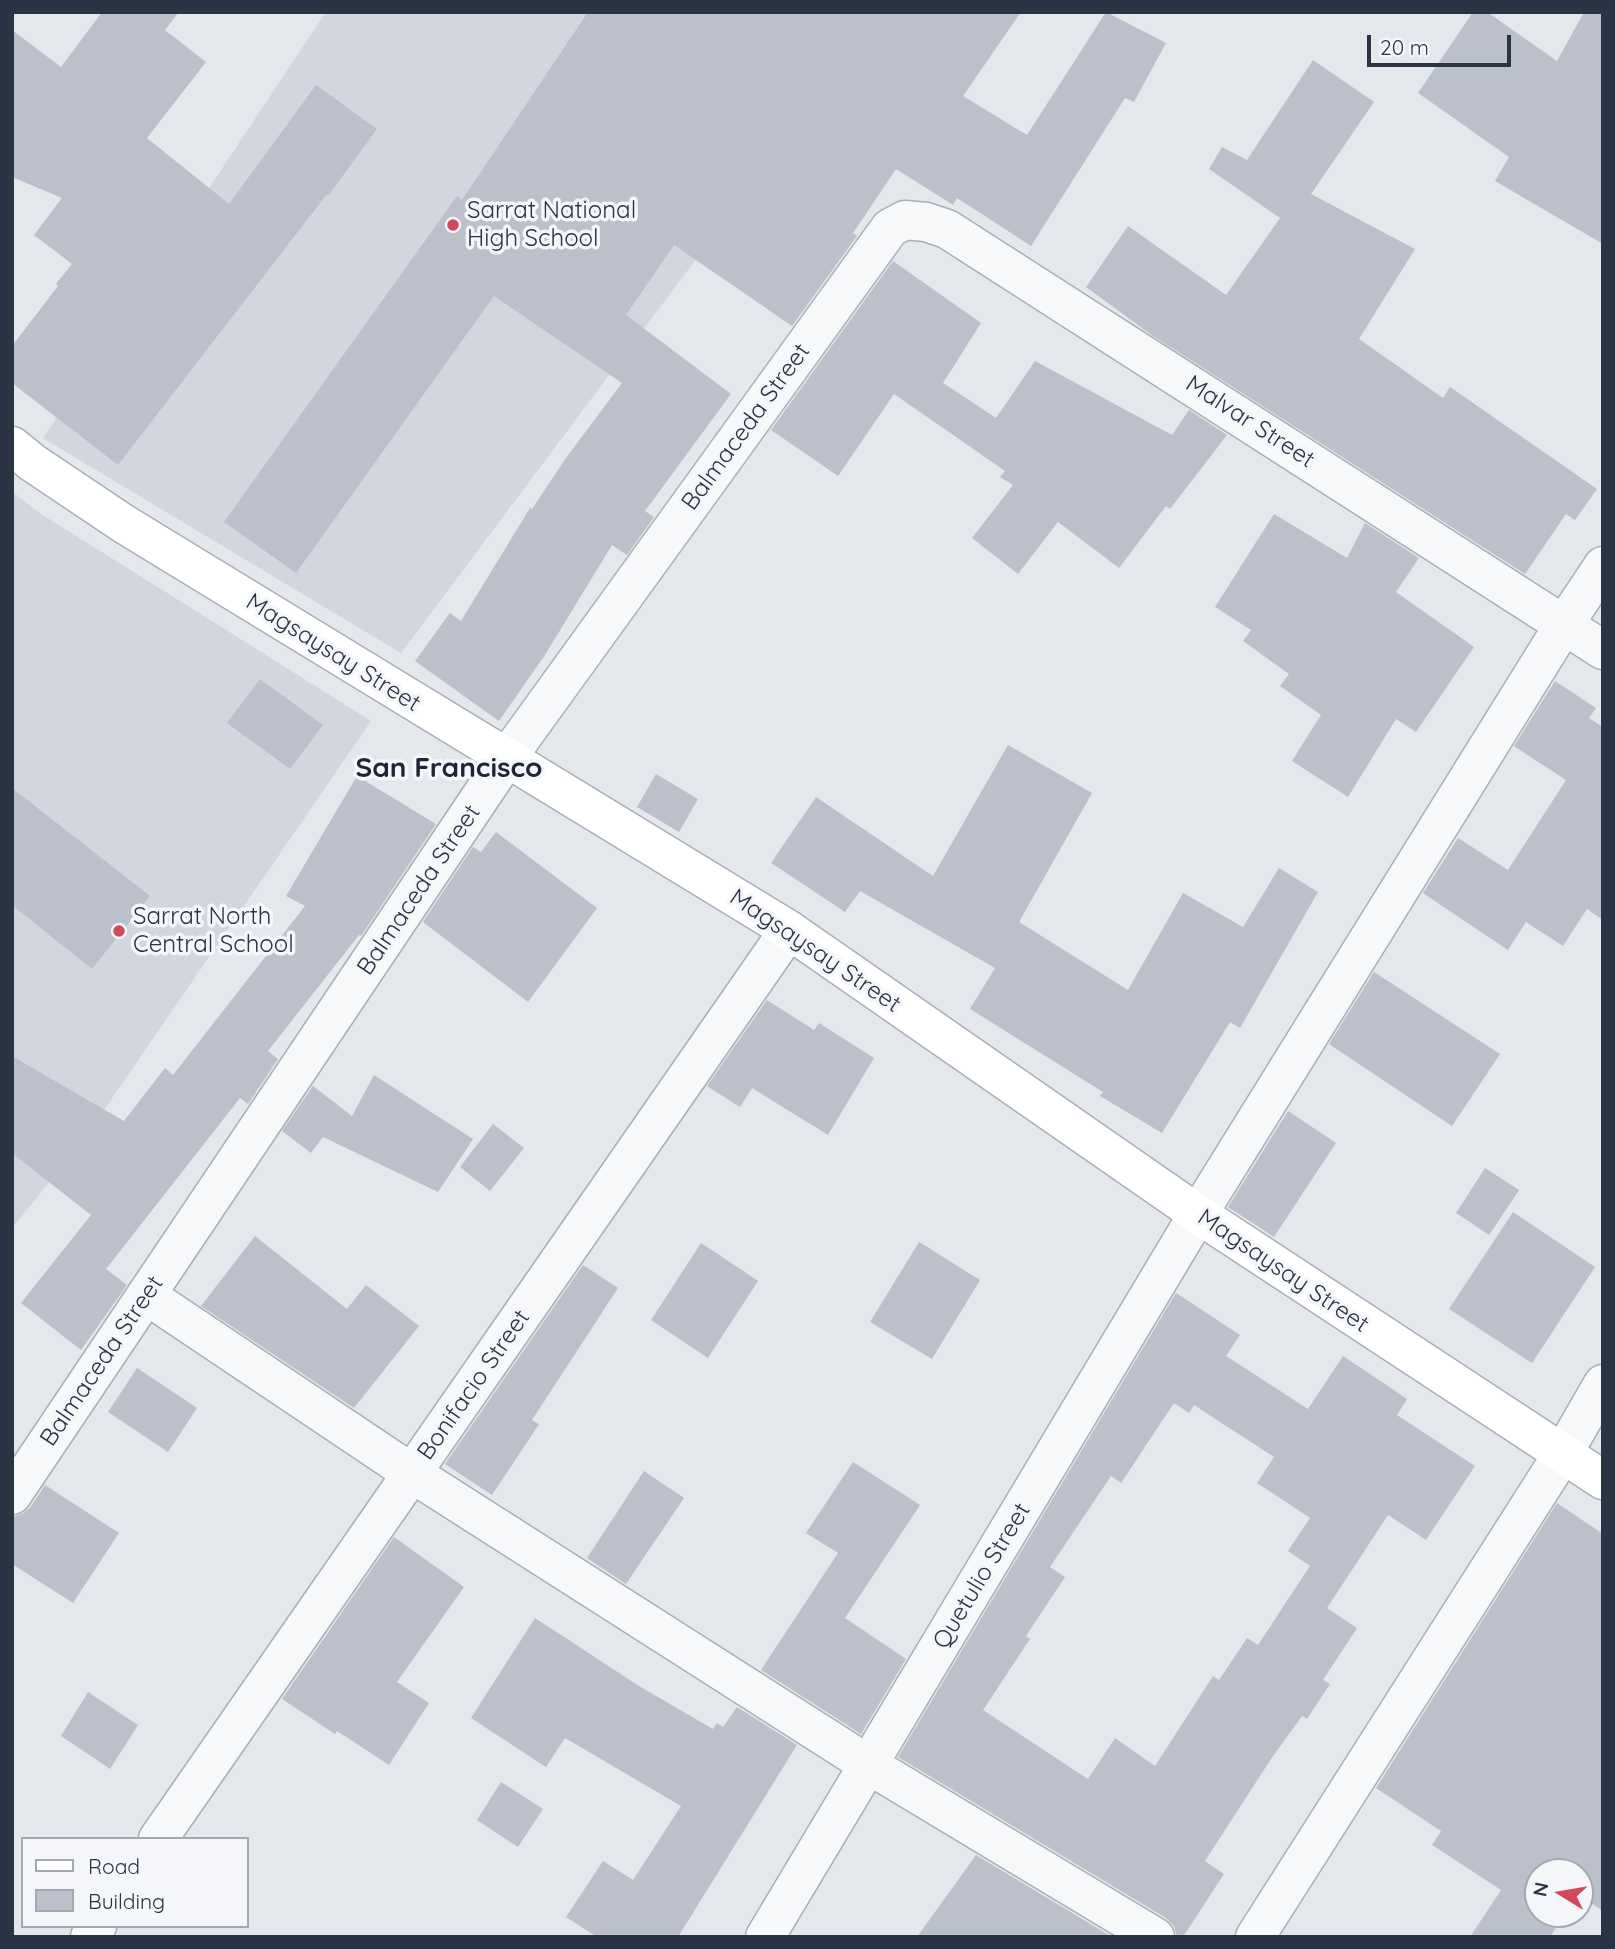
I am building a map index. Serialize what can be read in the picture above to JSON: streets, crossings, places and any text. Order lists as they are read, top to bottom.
{
  "streets": {
    "main road": ["Magsaysay Street"],
    "street": [
      "Malvar Street",
      "Balmaceda Street",
      "Bonifacio Street",
      "Quetulio Street"
    ]
  },
  "crossings": [
    ["Malvar Street", "Balmaceda Street"],
    ["Malvar Street", "Quetulio Street"],
    ["Balmaceda Street", "Magsaysay Street"],
    ["Magsaysay Street", "Bonifacio Street"],
    ["Magsaysay Street", "Quetulio Street"]
  ],
  "districts": ["San Francisco"],
  "places": ["Sarrat National High School", "Sarrat North Central School"],
  "legend": ["Road", "Building"],
  "scale_bar": "20 m",
  "north": "left"
}
